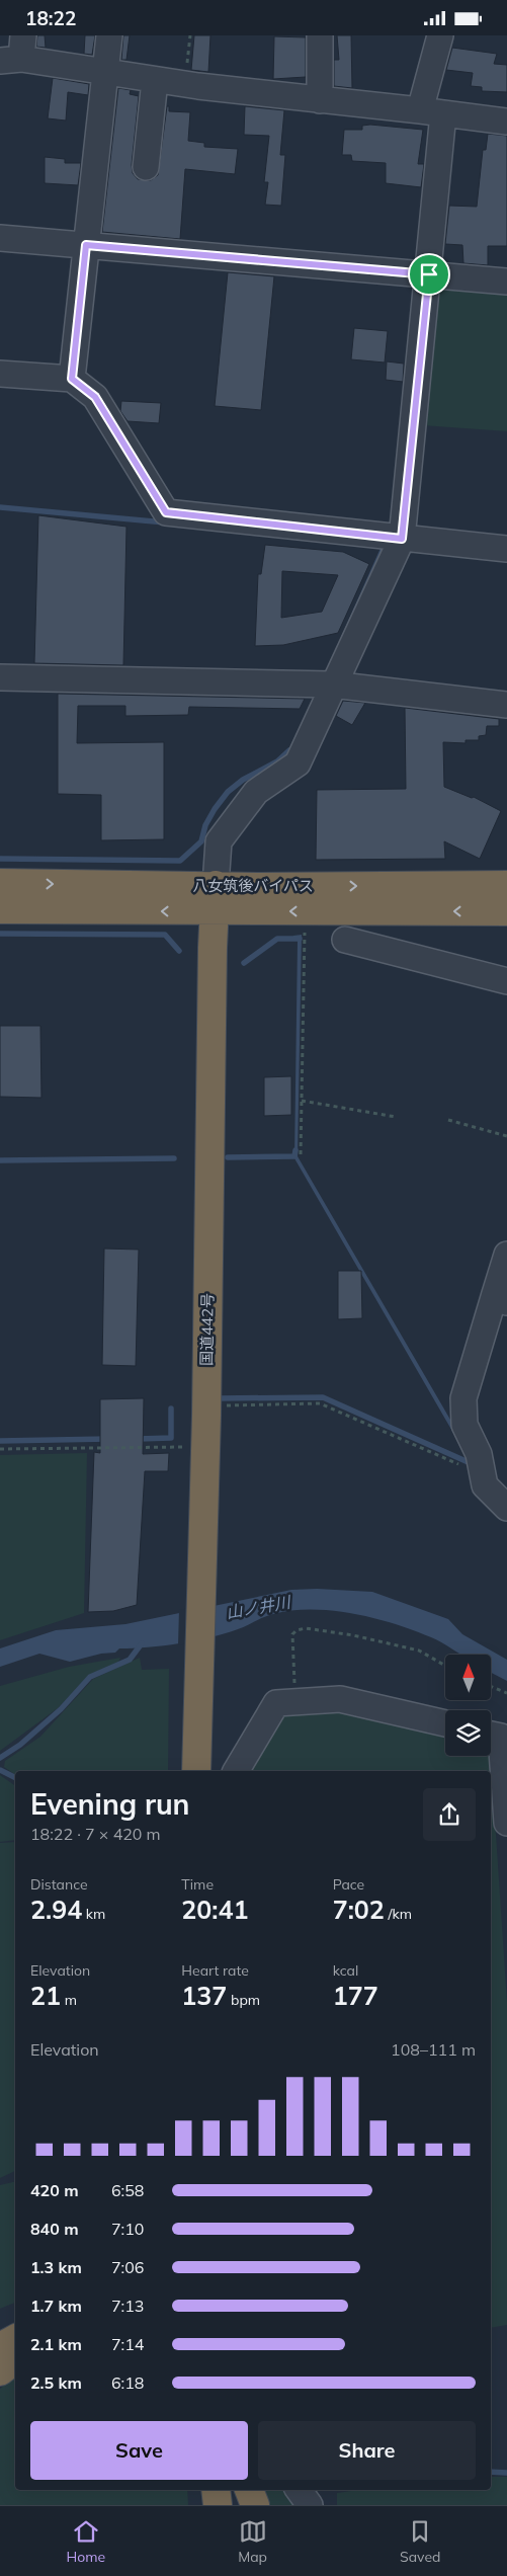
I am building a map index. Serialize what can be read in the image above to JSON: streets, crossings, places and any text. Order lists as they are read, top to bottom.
{
  "streets": {
    "highway": ["八女筑後バイパス", "国道442号"]
  },
  "crossings": [
    ["八女筑後バイパス", "国道442号"]
  ],
  "water": ["山ノ井川"],
  "north": "top",
  "page": {
    "status": "18:22",
    "heading": ["Evening run", "18:22 · 7 × 420 m"],
    "stats": [
      ["Distance", "2.94 km"],
      ["Time", "20:41"],
      ["Pace", "7:02 /km"],
      ["Elevation", "21 m"],
      ["Heart rate", "137 bpm"],
      ["kcal", "177"]
    ],
    "chart": ["Elevation", "108–111 m"],
    "list": [
      {
        "name": "420 m",
        "note": "6:58"
      },
      {
        "name": "840 m",
        "note": "7:10"
      },
      {
        "name": "1.3 km",
        "note": "7:06"
      },
      {
        "name": "1.7 km",
        "note": "7:13"
      },
      {
        "name": "2.1 km",
        "note": "7:14"
      },
      {
        "name": "2.5 km",
        "note": "6:18"
      }
    ],
    "buttons": ["Save", "Share"],
    "tabs": ["Home", "Map", "Saved"]
  }
}
